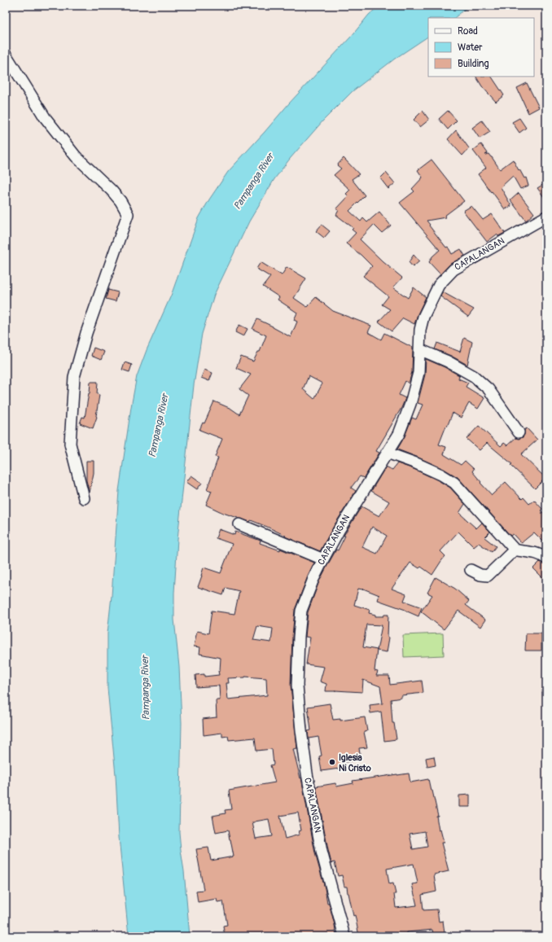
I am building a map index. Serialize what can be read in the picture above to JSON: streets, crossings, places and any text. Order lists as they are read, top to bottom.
{
  "streets": {
    "street": ["CAPALANGAN"]
  },
  "water": ["Pampanga River"],
  "places": ["Iglesia Ni Cristo"],
  "legend": ["Road", "Water", "Building"]
}
